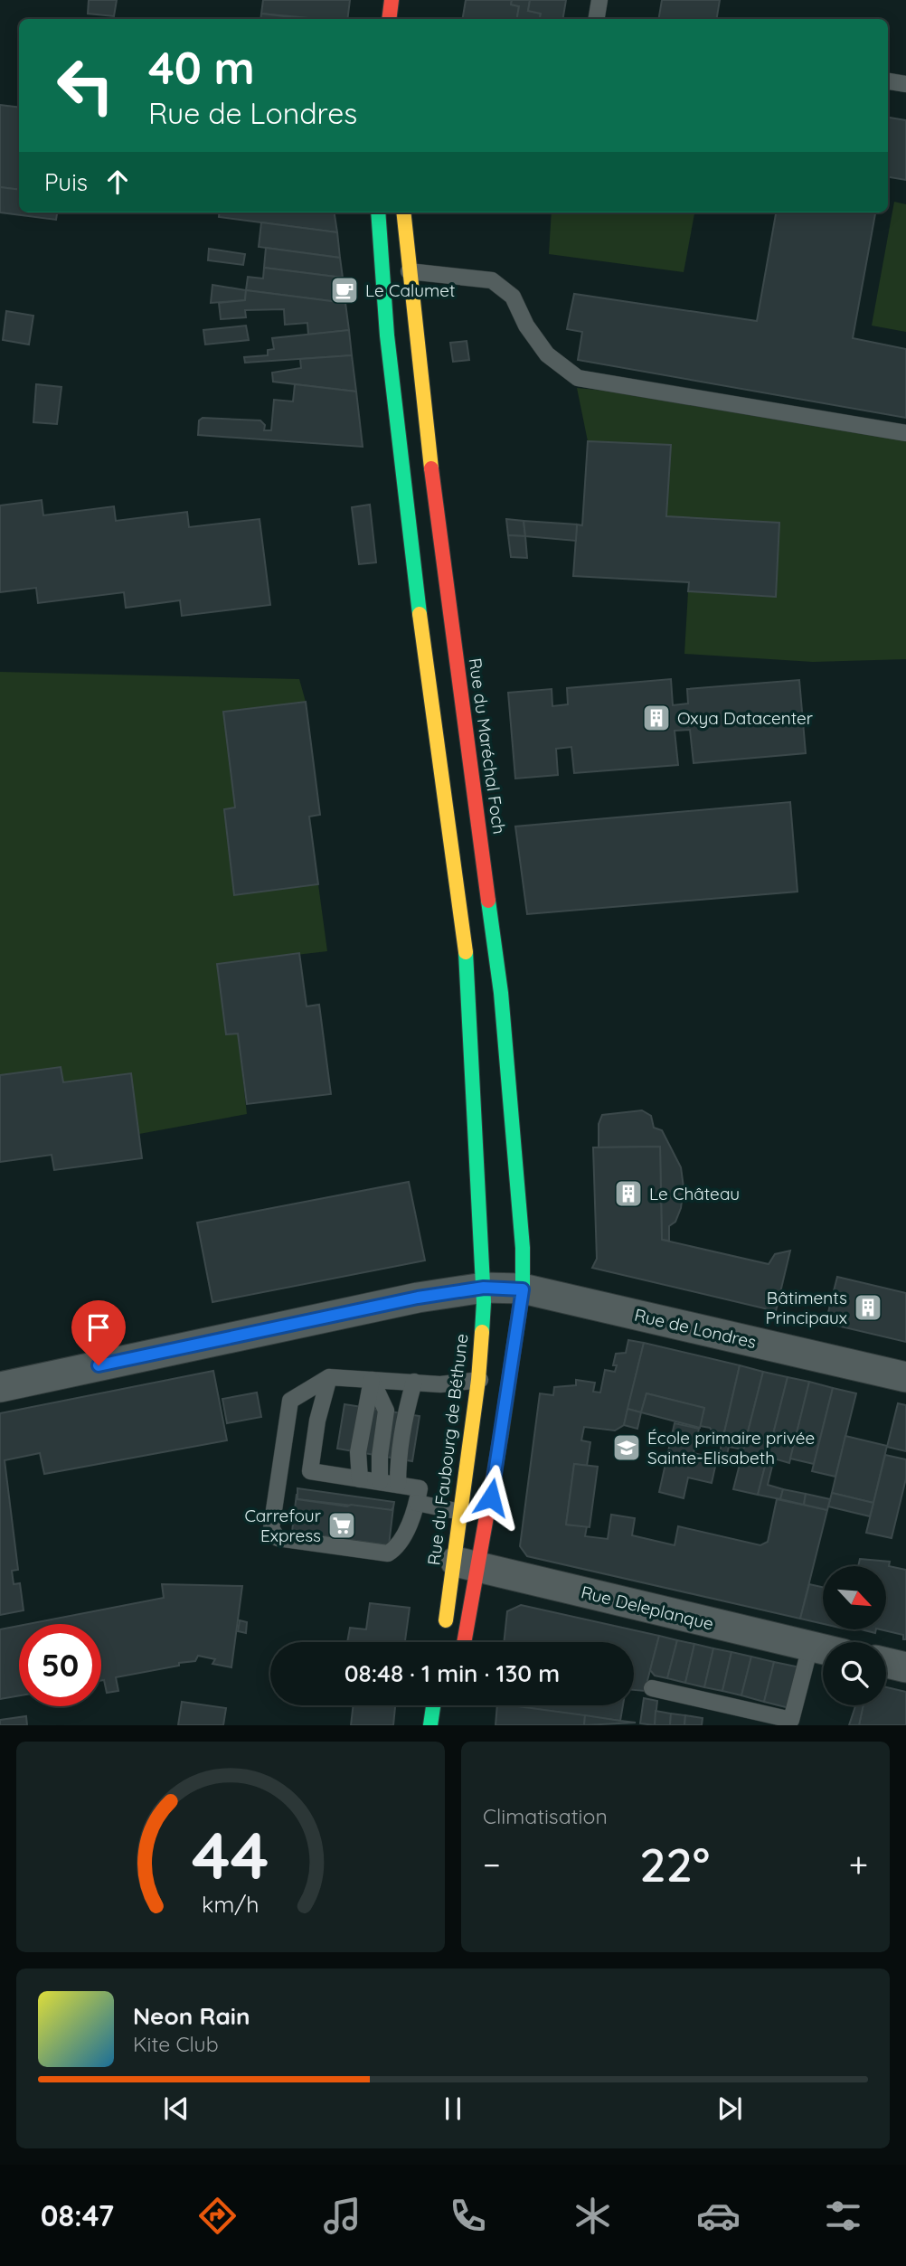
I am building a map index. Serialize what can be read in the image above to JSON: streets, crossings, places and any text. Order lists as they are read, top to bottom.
{
  "streets": {
    "main road": ["Rue du Maréchal Foch", "Rue du Faubourg de Béthune"],
    "street": ["Rue de Londres", "Rue Deleplanque"]
  },
  "crossings": [
    ["Rue du Maréchal Foch", "Rue de Londres"],
    ["Rue du Maréchal Foch", "Rue du Faubourg de Béthune"],
    ["Rue de Londres", "Rue du Faubourg de Béthune"],
    ["Rue du Faubourg de Béthune", "Rue Deleplanque"]
  ],
  "places": {
    "cafe": ["Le Calumet"],
    "building": ["Oxya Datacenter", "Le Château", "Bâtiments Principaux"],
    "school or university": ["École primaire privée Sainte-Elisabeth"],
    "supermarket": ["Carrefour Express"]
  },
  "north": "bottom right",
  "page": {
    "turn": ["40 m", "Rue de Londres"],
    "then": "Puis",
    "limit": "50",
    "trip": "08:48 · 1 min · 130 m",
    "tile": "Climatisation",
    "heat": ["−", "22°", "+"],
    "song": ["Neon Rain", "Kite Club"],
    "tabs": "08:47",
    "gauge": ["44", "km/h"]
  }
}
